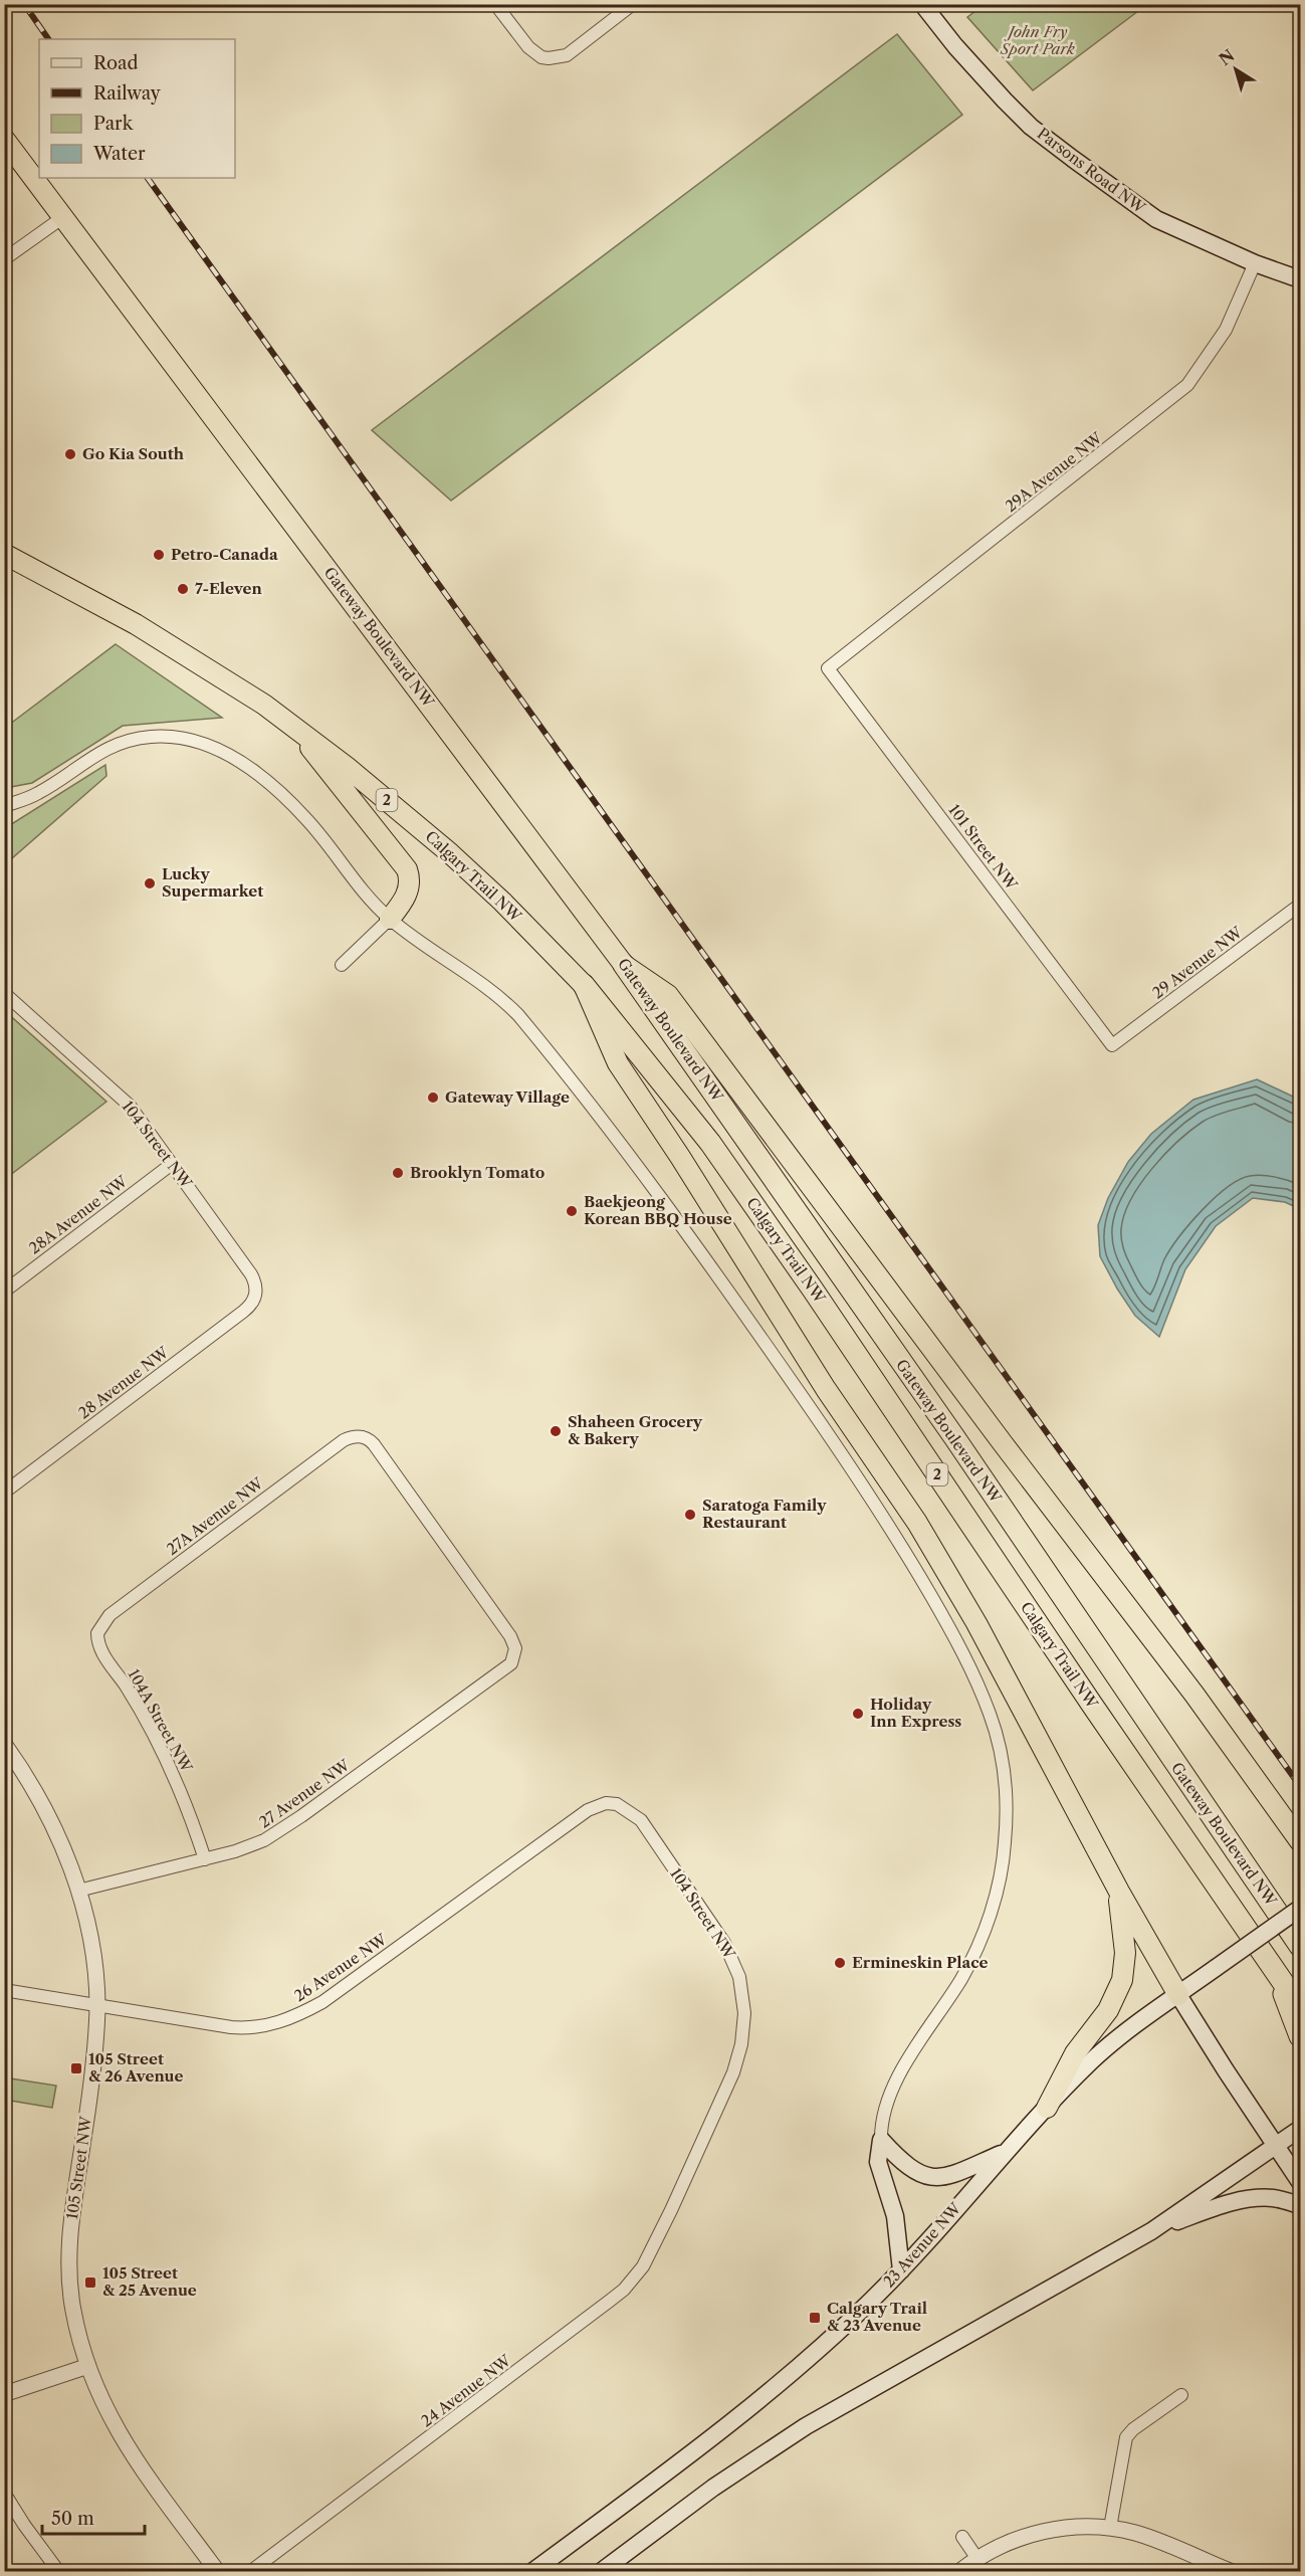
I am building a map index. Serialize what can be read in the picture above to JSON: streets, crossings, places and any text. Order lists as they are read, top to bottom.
{
  "streets": {
    "highway": ["Gateway Boulevard NW", "2", "Calgary Trail NW"],
    "main road": ["Parsons Road NW", "23 Avenue NW"],
    "street": [
      "29A Avenue NW",
      "101 Street NW",
      "29 Avenue NW",
      "104 Street NW",
      "28A Avenue NW",
      "28 Avenue NW",
      "27A Avenue NW",
      "104A Street NW",
      "27 Avenue NW",
      "26 Avenue NW",
      "105 Street NW",
      "24 Avenue NW"
    ]
  },
  "crossings": [
    ["Parsons Road NW", "29A Avenue NW"],
    ["29A Avenue NW", "101 Street NW"],
    ["101 Street NW", "29 Avenue NW"],
    ["104 Street NW", "28A Avenue NW"],
    ["104 Street NW", "28 Avenue NW"],
    ["104 Street NW", "26 Avenue NW"],
    ["104 Street NW", "24 Avenue NW"],
    ["27A Avenue NW", "104A Street NW"],
    ["27A Avenue NW", "27 Avenue NW"],
    ["104A Street NW", "27 Avenue NW"],
    ["27 Avenue NW", "105 Street NW"],
    ["26 Avenue NW", "105 Street NW"]
  ],
  "parks": ["John Fry Sport Park"],
  "places": {
    "other": [
      "Go Kia South",
      "Petro-Canada",
      "7-Eleven",
      "Lucky Supermarket",
      "Gateway Village",
      "Brooklyn Tomato",
      "Baekjeong Korean BBQ House",
      "Shaheen Grocery & Bakery",
      "Saratoga Family Restaurant",
      "Holiday Inn Express",
      "Ermineskin Place"
    ],
    "transit": ["105 Street & 26 Avenue", "105 Street & 25 Avenue", "Calgary Trail & 23 Avenue"]
  },
  "legend": [
    "Road",
    "Railway",
    "Park",
    "Water"
  ],
  "scale_bar": "50 m",
  "north": "top left"
}
